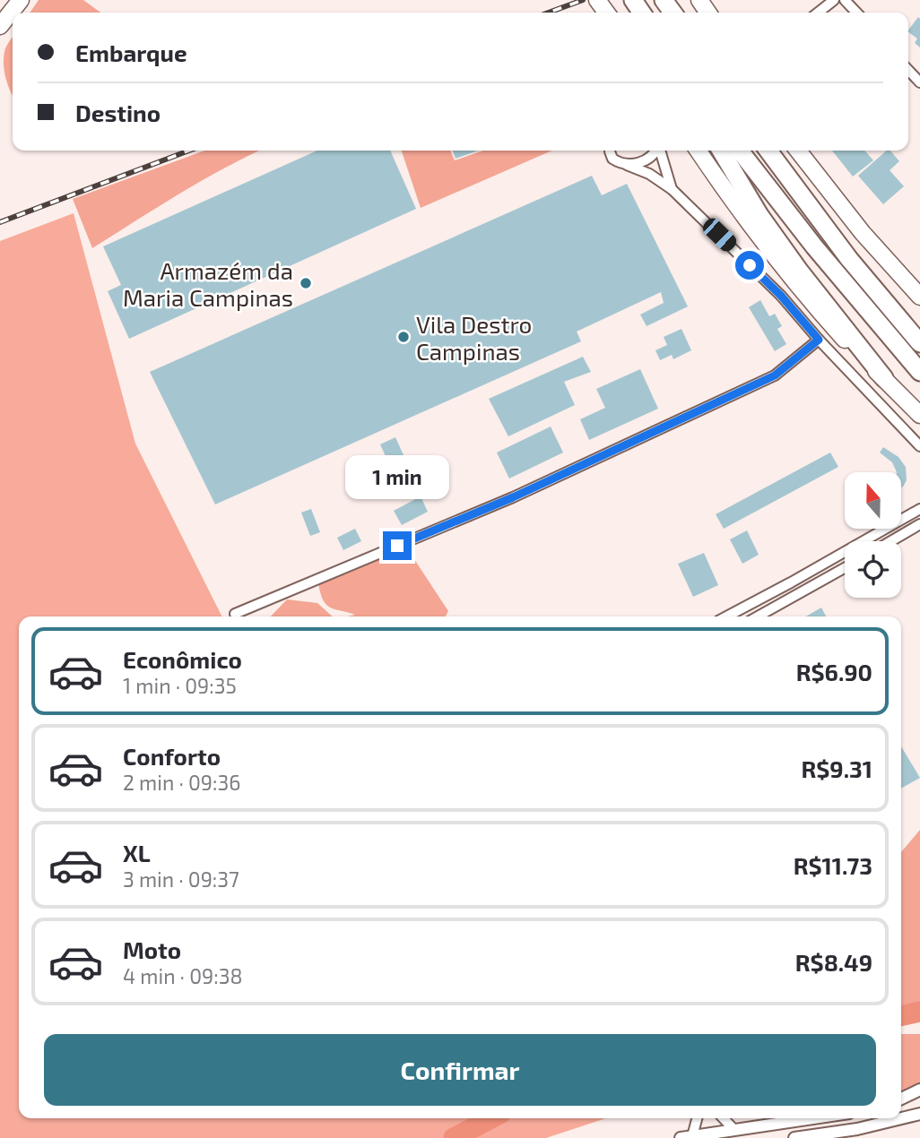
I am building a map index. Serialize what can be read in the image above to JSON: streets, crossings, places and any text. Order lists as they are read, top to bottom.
{
  "places": ["Armazém da Maria Campinas", "Vila Destro Campinas"],
  "north": "top",
  "page": {
    "banner": ["Embarque", "Destino"],
    "bubble": "1 min",
    "list": [
      {
        "name": "Econômico",
        "note": "1 min · 09:35",
        "value": "R$6.90"
      },
      {
        "name": "Conforto",
        "note": "2 min · 09:36",
        "value": "R$9.31"
      },
      {
        "name": "XL",
        "note": "3 min · 09:37",
        "value": "R$11.73"
      },
      {
        "name": "Moto",
        "note": "4 min · 09:38",
        "value": "R$8.49"
      }
    ],
    "buttons": "Confirmar"
  }
}
